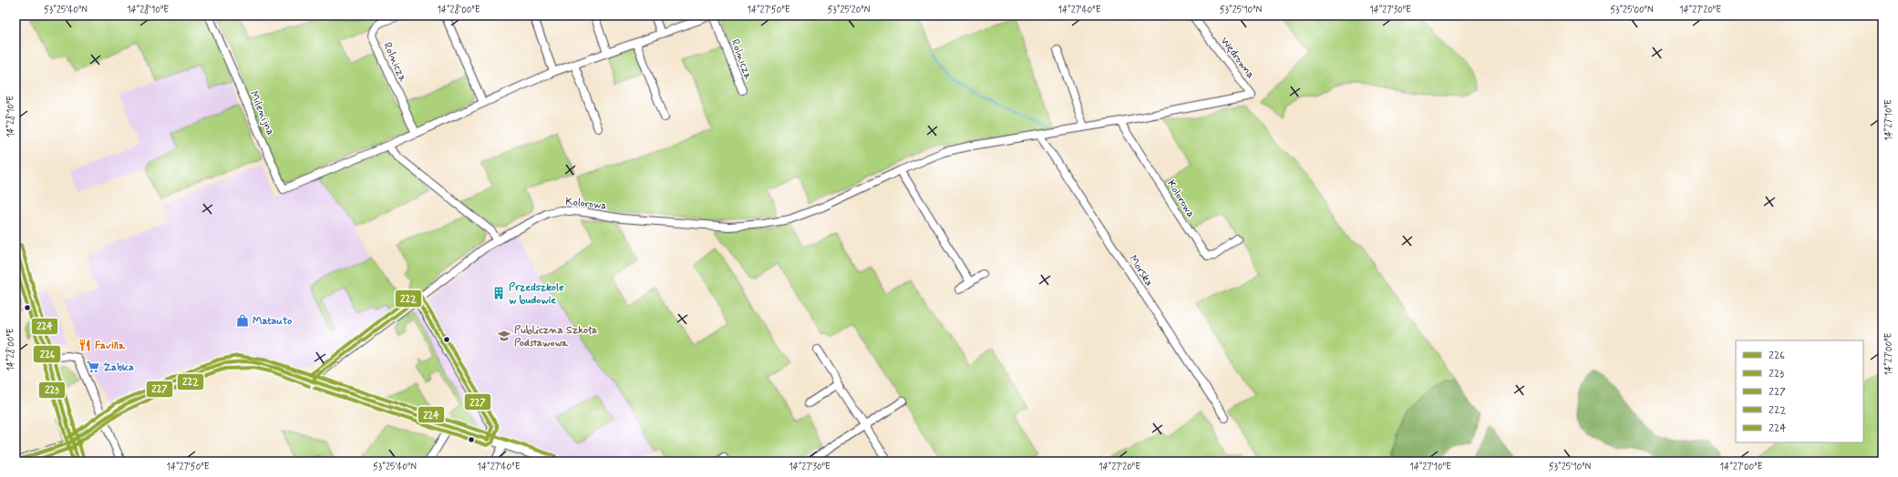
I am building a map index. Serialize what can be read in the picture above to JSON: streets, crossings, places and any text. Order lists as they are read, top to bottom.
{
  "streets": {
    "street": [
      "Wędrowna",
      "Rolnicza",
      "Milenijna",
      "Kolorowa",
      "Morska"
    ]
  },
  "crossings": [
    ["Wędrowna", "Kolorowa"],
    ["Rolnicza", "Milenijna"],
    ["Kolorowa", "Morska"]
  ],
  "places": {
    "building": ["Przedszkole w budowie"],
    "shop": ["Matauto"],
    "school or university": ["Publiczna Szkoła Podstawowa"],
    "restaurant": ["Favilla"],
    "supermarket": ["Żabka"]
  },
  "lines": [
    "transit line 224",
    "transit line 226",
    "transit line 223",
    "transit line 222",
    "transit line 227"
  ],
  "legend": [
    "226",
    "223",
    "227",
    "222",
    "224"
  ],
  "coordinates": [
    "53°25'40\"N",
    "14°28'10\"E",
    "14°28'00\"E",
    "14°27'50\"E",
    "53°25'20\"N",
    "14°27'40\"E",
    "53°25'10\"N",
    "14°27'30\"E",
    "53°25'00\"N",
    "14°27'20\"E",
    "14°27'10\"E",
    "14°27'00\"E"
  ]
}
